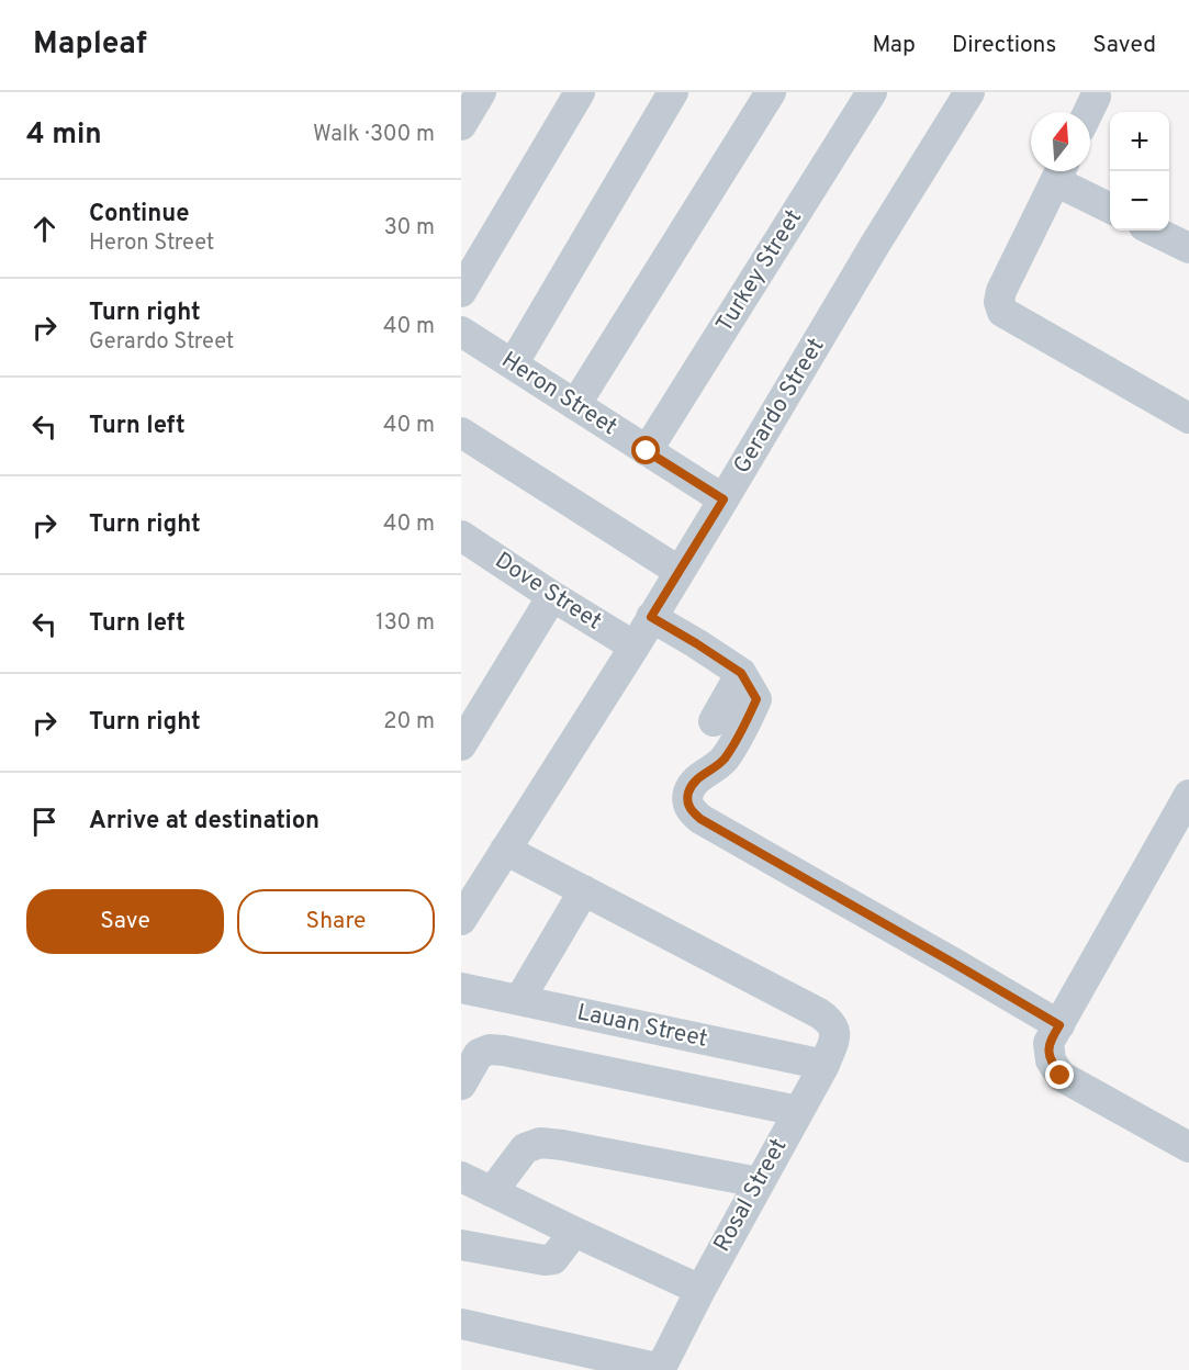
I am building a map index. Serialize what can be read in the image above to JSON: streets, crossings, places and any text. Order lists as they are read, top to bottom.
{
  "streets": {
    "street": [
      "Turkey Street",
      "Heron Street",
      "Gerardo Street",
      "Dove Street",
      "Lauan Street",
      "Rosal Street"
    ]
  },
  "crossings": [
    ["Turkey Street", "Heron Street"],
    ["Heron Street", "Gerardo Street"],
    ["Gerardo Street", "Dove Street"],
    ["Lauan Street", "Rosal Street"]
  ],
  "north": "top",
  "page": {
    "header": "Mapleaf",
    "nav": ["Map", "Directions", "Saved"],
    "heading": ["4 min", "Walk · 300 m"],
    "map_buttons": ["+", "−"],
    "list": [
      ["Continue", "Heron Street", "30 m"],
      ["Turn right", "Gerardo Street", "40 m"],
      ["Turn left", "40 m"],
      ["Turn right", "40 m"],
      ["Turn left", "130 m"],
      ["Turn right", "20 m"],
      "Arrive at destination"
    ],
    "buttons": ["Save", "Share"]
  }
}
